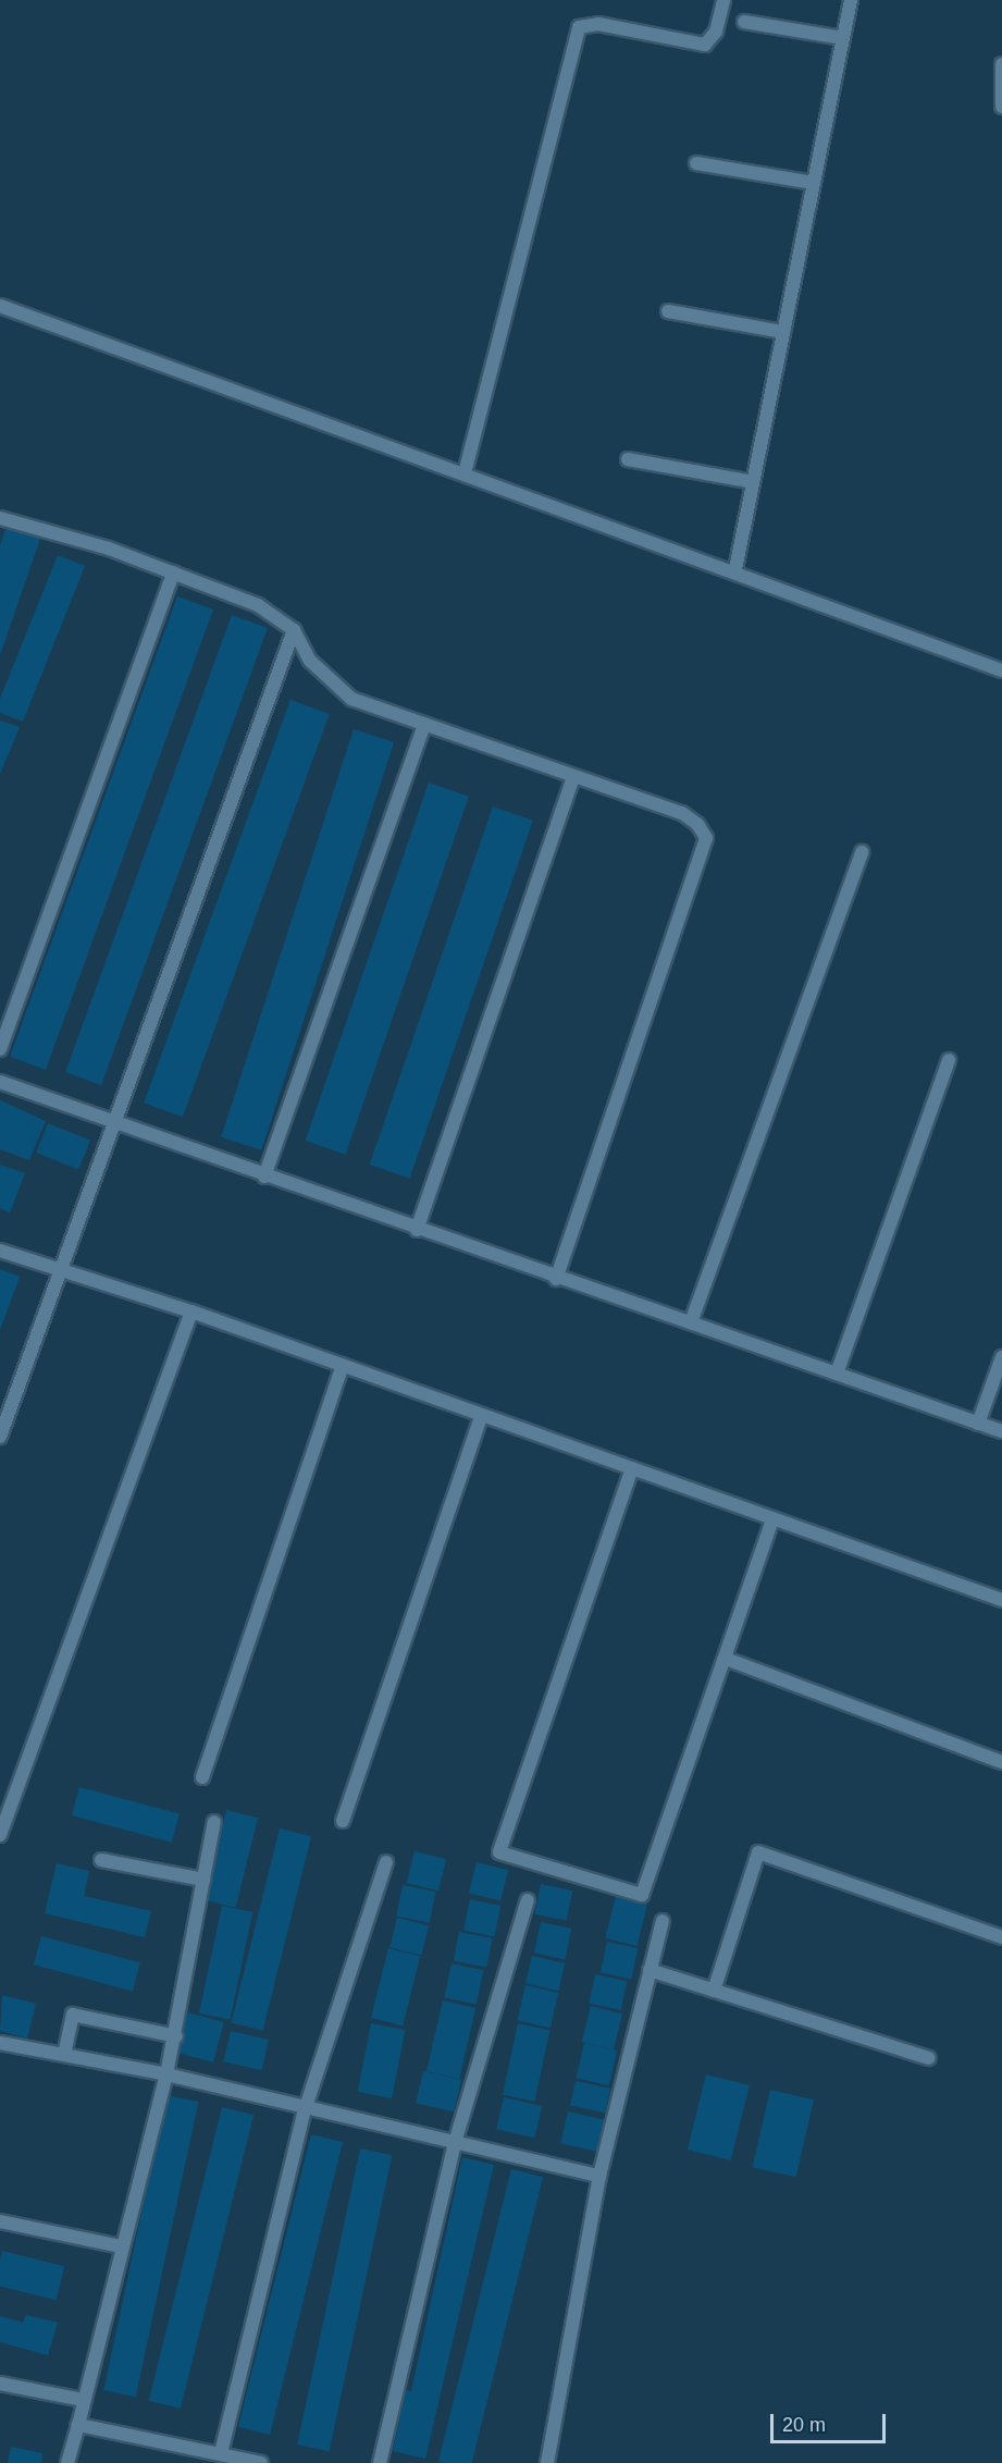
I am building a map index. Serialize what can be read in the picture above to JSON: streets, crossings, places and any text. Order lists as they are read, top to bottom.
{
  "scale_bar": "20 m"
}
